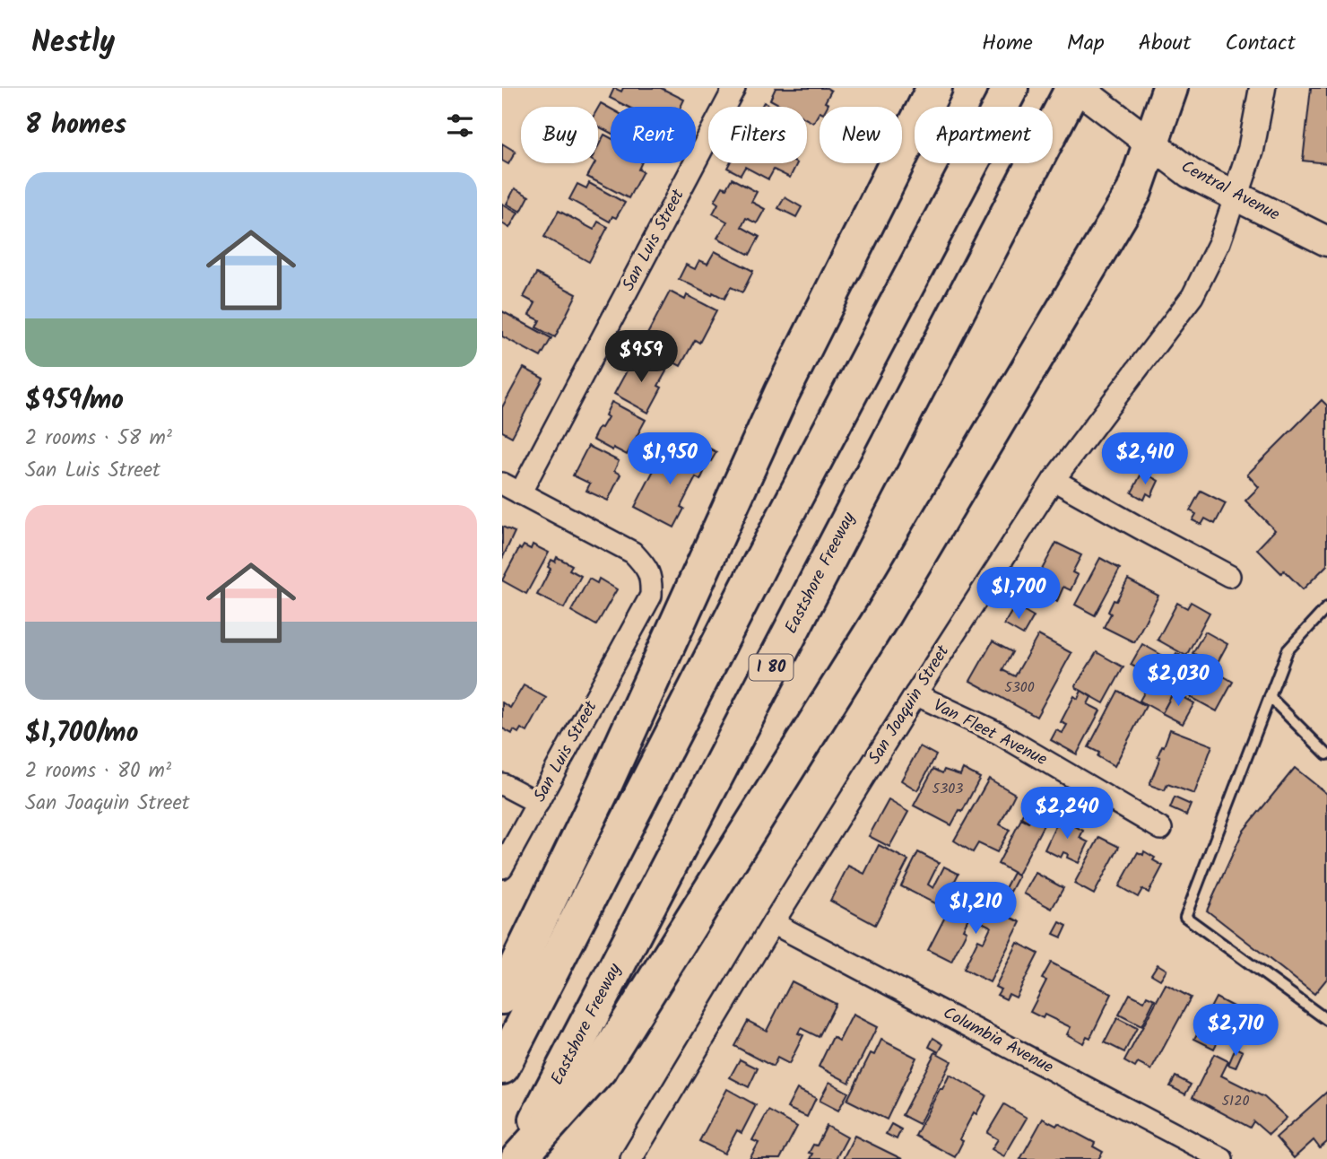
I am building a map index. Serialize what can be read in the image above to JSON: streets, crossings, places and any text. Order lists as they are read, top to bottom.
{
  "streets": {
    "highway": ["Eastshore Freeway", "I 80"],
    "main road": ["Central Avenue"],
    "street": [
      "San Luis Street",
      "San Joaquin Street",
      "Van Fleet Avenue",
      "Columbia Avenue"
    ]
  },
  "crossings": [
    ["Central Avenue", "Eastshore Freeway"],
    ["Central Avenue", "San Joaquin Street"],
    ["San Joaquin Street", "Van Fleet Avenue"],
    ["San Joaquin Street", "Columbia Avenue"]
  ],
  "house_numbers": ["5300", "5303", "5120"],
  "page": {
    "header": "Nestly",
    "nav": [
      "Home",
      "Map",
      "About",
      "Contact"
    ],
    "heading": "8 homes",
    "chip": [
      "Buy",
      "Rent",
      "Filters",
      "New",
      "Apartment"
    ],
    "list": [
      {
        "name": "$959/mo",
        "note": "2 rooms · 58 m² · San Luis Street"
      },
      {
        "name": "$1,700/mo",
        "note": "2 rooms · 80 m² · San Joaquin Street"
      }
    ],
    "price": [
      "$959",
      "$1,950",
      "$2,410",
      "$1,700",
      "$2,030",
      "$2,240",
      "$1,210",
      "$2,710"
    ]
  }
}
